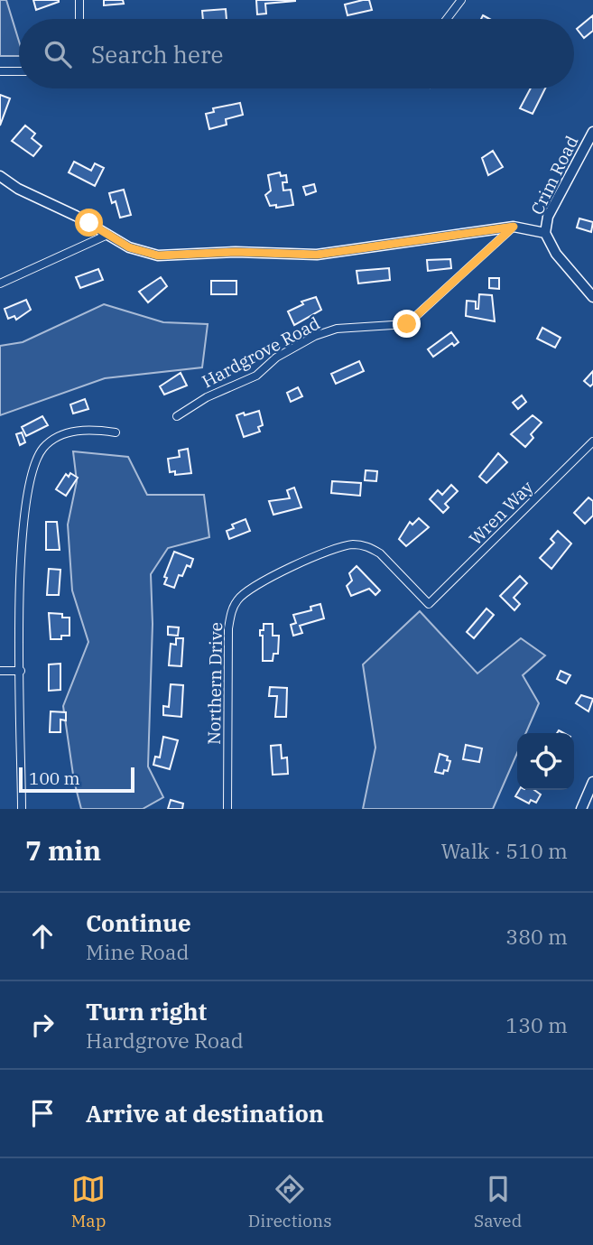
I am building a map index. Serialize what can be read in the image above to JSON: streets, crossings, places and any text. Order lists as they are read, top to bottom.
{
  "streets": {
    "street": [
      "Crim Road",
      "Hardgrove Road",
      "Wren Way",
      "Northern Drive"
    ]
  },
  "crossings": [
    ["Wren Way", "Northern Drive"]
  ],
  "scale_bar": "100 m",
  "page": {
    "search": "Search here",
    "scale": "100 m",
    "heading": ["7 min", "Walk · 510 m"],
    "list": [
      ["Continue", "Mine Road", "380 m"],
      ["Turn right", "Hardgrove Road", "130 m"],
      "Arrive at destination"
    ],
    "nav": ["Map", "Directions", "Saved"]
  }
}
